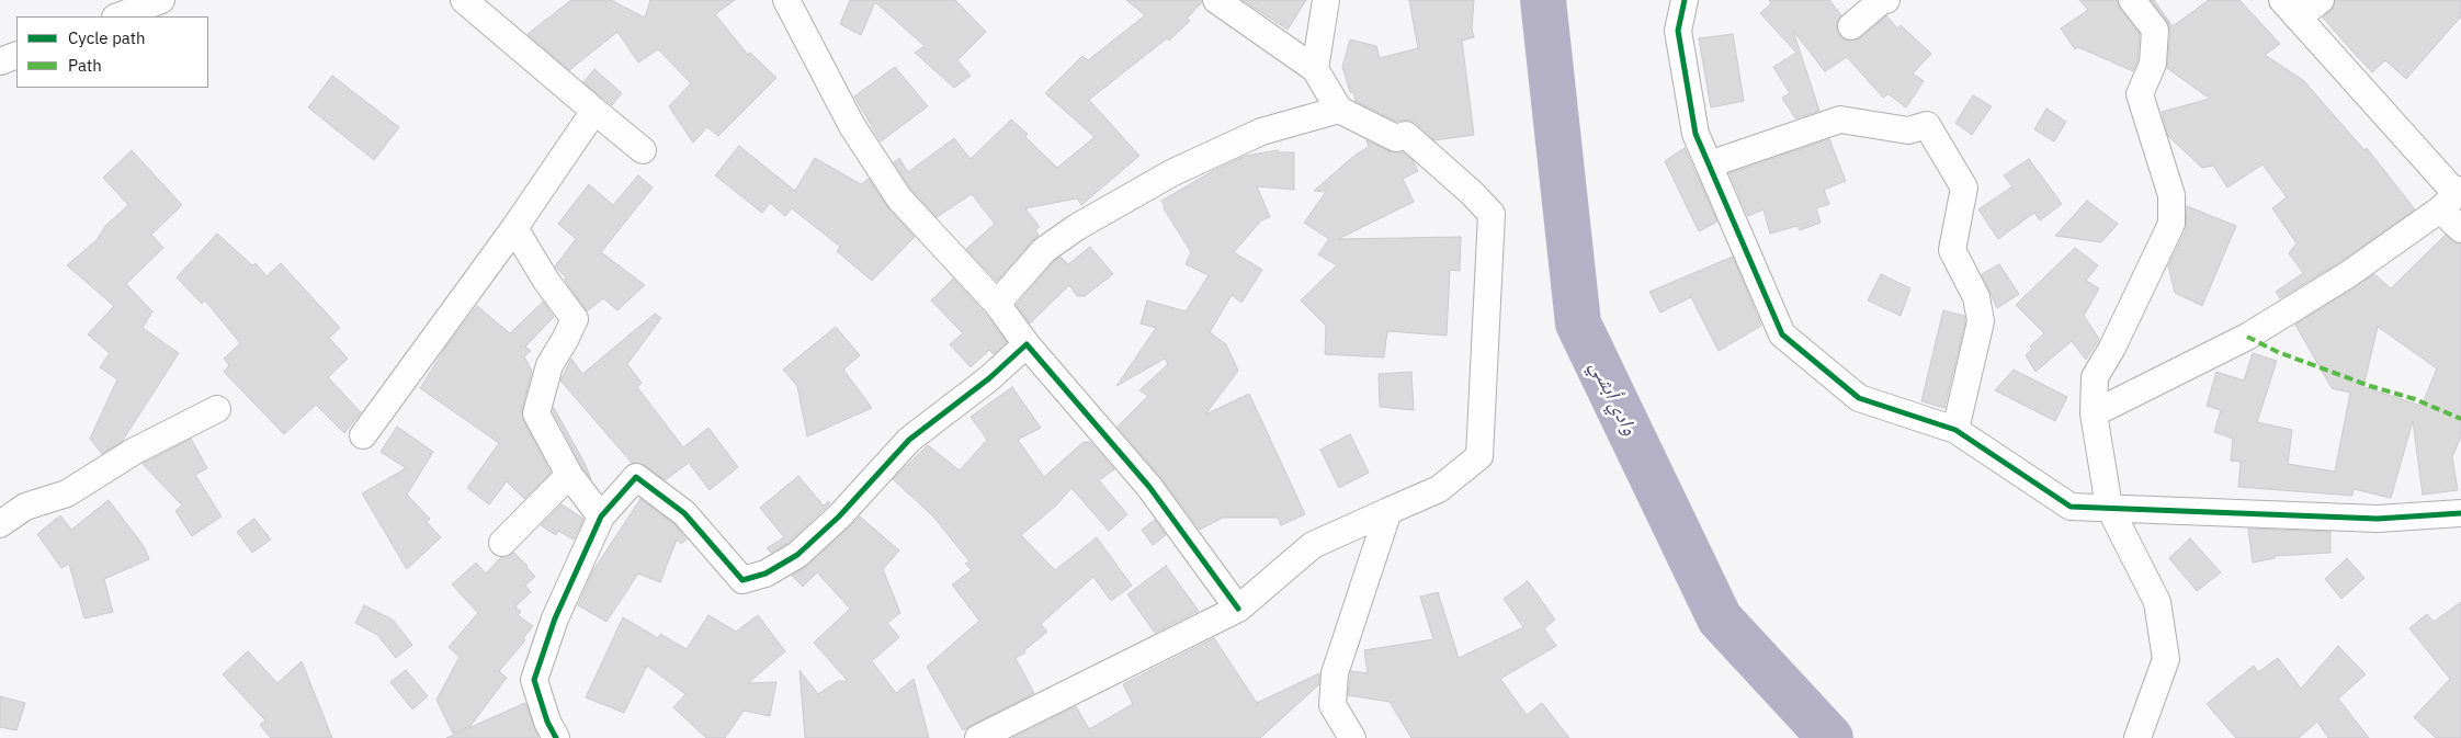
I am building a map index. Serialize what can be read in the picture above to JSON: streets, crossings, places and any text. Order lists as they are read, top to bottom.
{
  "water": ["وادي أبشي"],
  "legend": ["Cycle path", "Path"]
}
